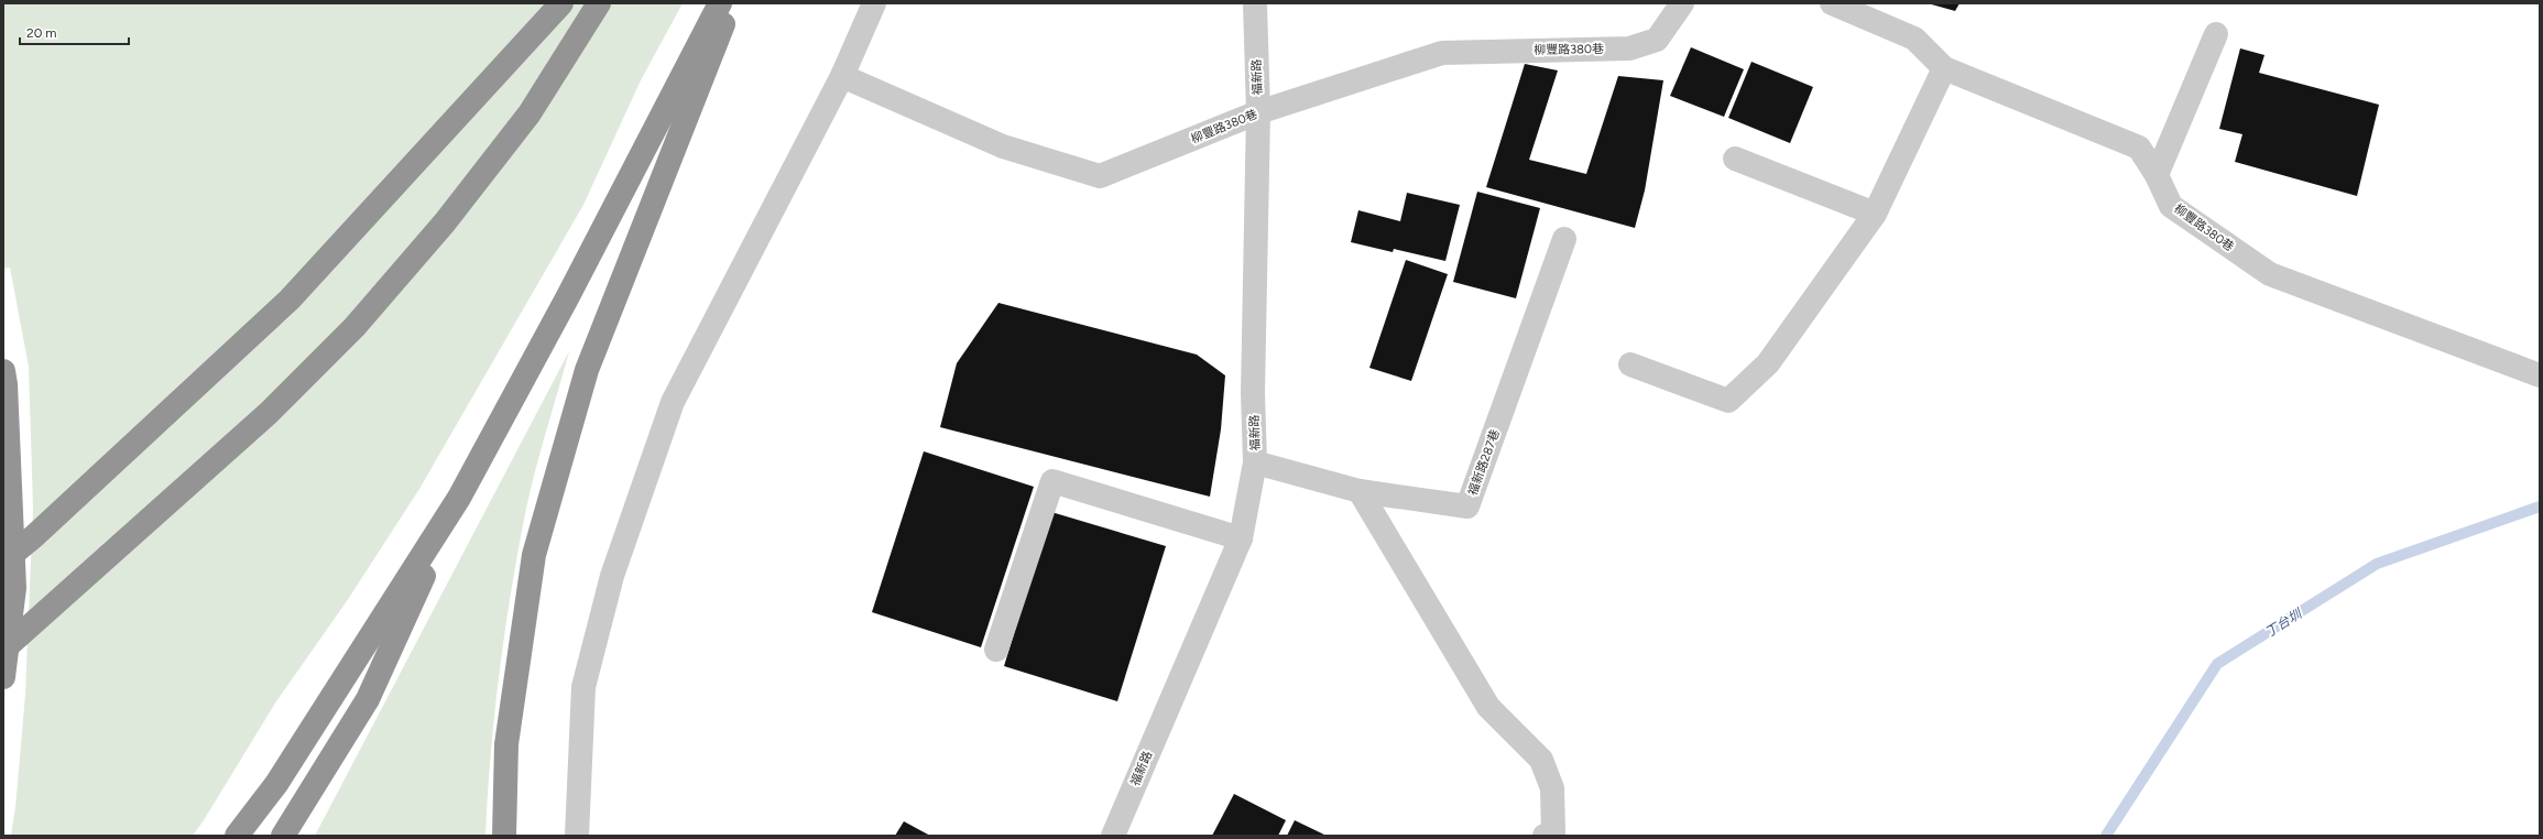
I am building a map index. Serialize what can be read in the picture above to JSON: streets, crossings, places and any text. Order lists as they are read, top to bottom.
{
  "streets": {
    "street": ["柳豐路380巷", "福新路", "福新路287巷"]
  },
  "crossings": [
    ["柳豐路380巷", "福新路"],
    ["福新路", "福新路287巷"]
  ],
  "water": ["丁台圳"],
  "scale_bar": "20 m"
}
